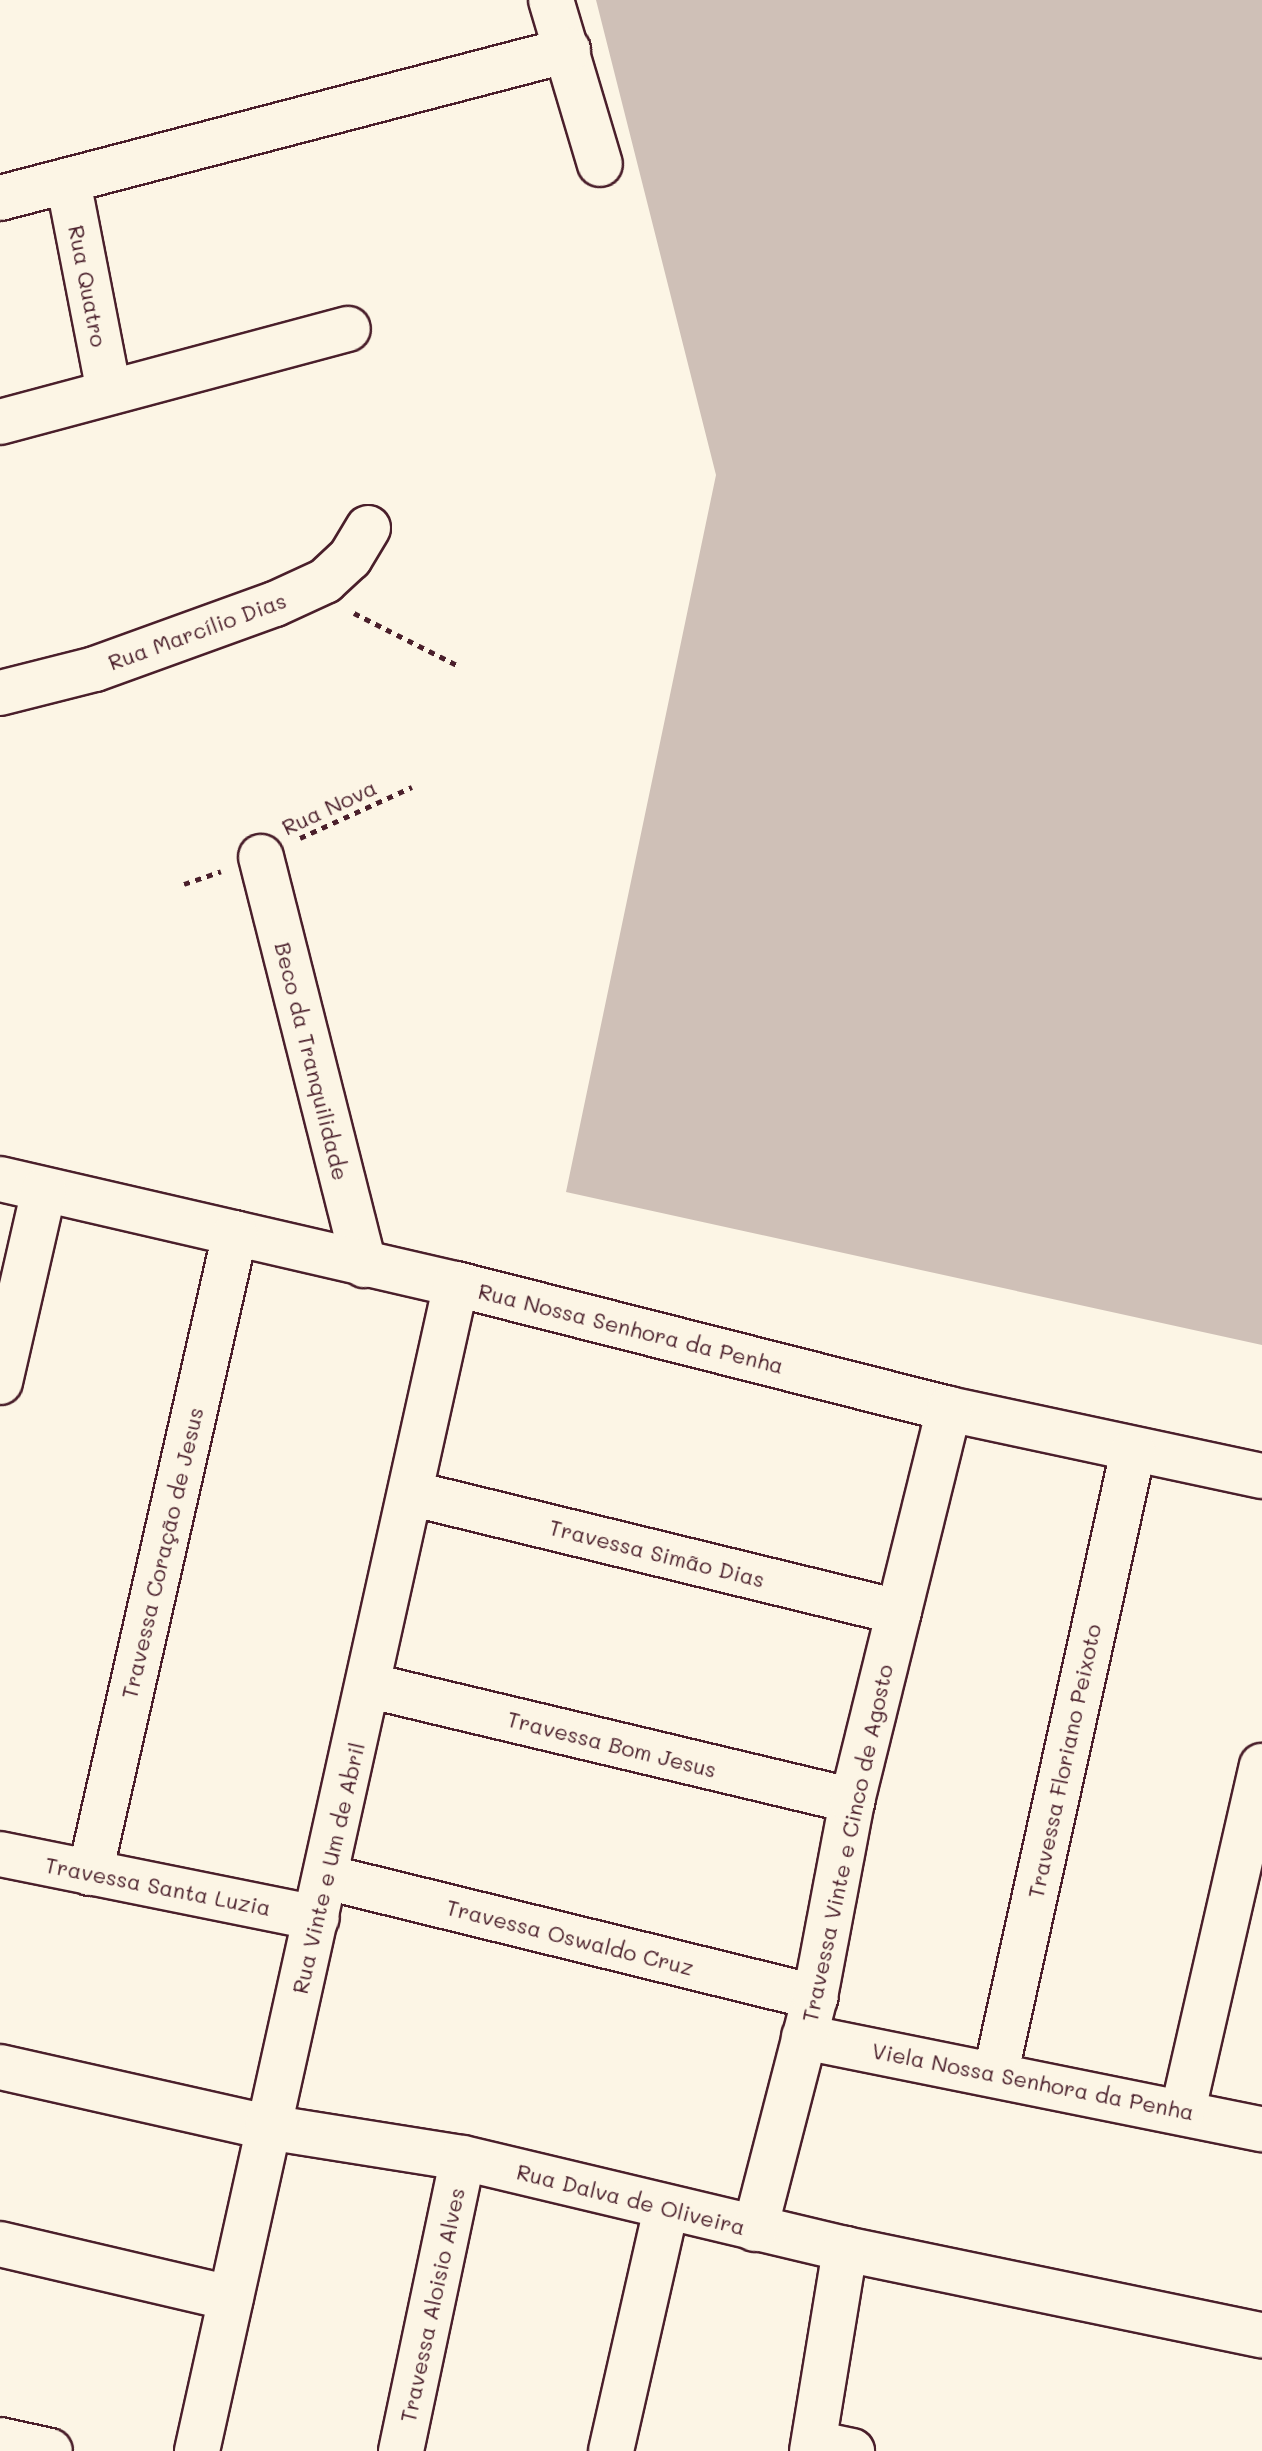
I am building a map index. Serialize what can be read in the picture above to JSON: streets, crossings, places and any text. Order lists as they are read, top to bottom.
{
  "streets": {
    "street": [
      "Rua Quatro",
      "Rua Marcílio Dias",
      "Beco da Tranquilidade",
      "Rua Nossa Senhora da Penha",
      "Travessa Coração de Jesus",
      "Travessa Simão Dias",
      "Travessa Bom Jesus",
      "Travessa Floriano Peixoto",
      "Travessa Vinte e Cinco de Agosto",
      "Rua Vinte e Um de Abril",
      "Travessa Santa Luzia",
      "Travessa Oswaldo Cruz",
      "Viela Nossa Senhora da Penha",
      "Rua Dalva de Oliveira",
      "Travessa Aloisio Alves"
    ],
    "path": ["Rua Nova"]
  },
  "crossings": [
    ["Rua Nova", "Beco da Tranquilidade"],
    ["Beco da Tranquilidade", "Rua Nossa Senhora da Penha"],
    ["Rua Nossa Senhora da Penha", "Travessa Coração de Jesus"],
    ["Rua Nossa Senhora da Penha", "Travessa Floriano Peixoto"],
    ["Rua Nossa Senhora da Penha", "Travessa Vinte e Cinco de Agosto"],
    ["Rua Nossa Senhora da Penha", "Rua Vinte e Um de Abril"],
    ["Travessa Coração de Jesus", "Travessa Santa Luzia"],
    ["Travessa Simão Dias", "Travessa Vinte e Cinco de Agosto"],
    ["Travessa Simão Dias", "Rua Vinte e Um de Abril"],
    ["Travessa Bom Jesus", "Travessa Vinte e Cinco de Agosto"],
    ["Travessa Bom Jesus", "Rua Vinte e Um de Abril"],
    ["Travessa Floriano Peixoto", "Viela Nossa Senhora da Penha"],
    ["Travessa Vinte e Cinco de Agosto", "Travessa Oswaldo Cruz"],
    ["Travessa Vinte e Cinco de Agosto", "Viela Nossa Senhora da Penha"],
    ["Travessa Vinte e Cinco de Agosto", "Rua Dalva de Oliveira"],
    ["Rua Vinte e Um de Abril", "Travessa Santa Luzia"],
    ["Rua Vinte e Um de Abril", "Travessa Oswaldo Cruz"],
    ["Rua Vinte e Um de Abril", "Rua Dalva de Oliveira"],
    ["Travessa Oswaldo Cruz", "Viela Nossa Senhora da Penha"],
    ["Rua Dalva de Oliveira", "Travessa Aloisio Alves"]
  ]
}
